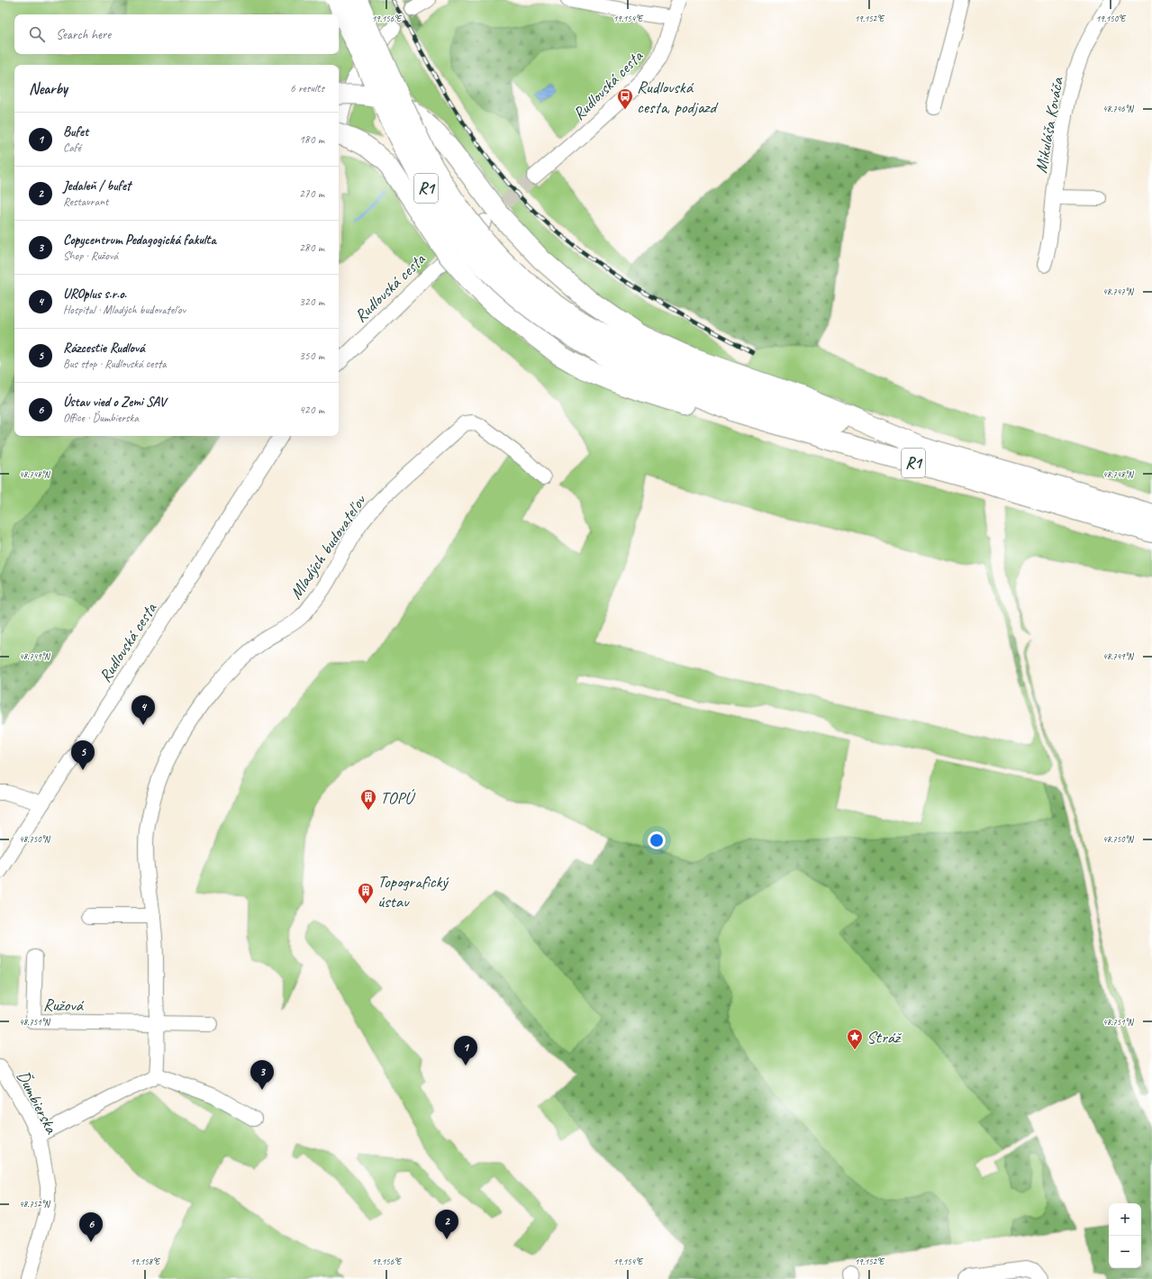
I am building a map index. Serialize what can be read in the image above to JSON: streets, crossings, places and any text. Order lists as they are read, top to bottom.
{
  "streets": {
    "highway": ["R1"],
    "street": [
      "Rudlovská cesta",
      "Mikuláša Kováča",
      "Mladých budovateľov",
      "Ružová",
      "Ďumbierska"
    ]
  },
  "places": {
    "bus stop": ["Rudlovská cesta, podjazd"],
    "building": ["TOPÚ", "Topografický ústav"],
    "place": ["Stráž"]
  },
  "page": {
    "search": "Search here",
    "heading": ["Nearby", "6 results"],
    "list": [
      {
        "mark": "1",
        "name": "Bufet",
        "note": "Café",
        "value": "180 m"
      },
      {
        "mark": "2",
        "name": "Jedaleň / bufet",
        "note": "Restaurant",
        "value": "270 m"
      },
      {
        "mark": "3",
        "name": "Copycentrum Pedagogická fakulta",
        "note": "Shop · Ružová",
        "value": "280 m"
      },
      {
        "mark": "4",
        "name": "UROplus s.r.o.",
        "note": "Hospital · Mladých budovateľov",
        "value": "320 m"
      },
      {
        "mark": "5",
        "name": "Rázcestie Rudlová",
        "note": "Bus stop · Rudlovská cesta",
        "value": "350 m"
      },
      {
        "mark": "6",
        "name": "Ústav vied o Zemi SAV",
        "note": "Office · Ďumbierska",
        "value": "420 m"
      }
    ],
    "pins": [
      "4",
      "5",
      "1",
      "3",
      "2",
      "6"
    ],
    "map_buttons": ["+", "−"]
  },
  "coordinates": [
    "19.156°E",
    "19.154°E",
    "19.152°E",
    "19.150°E",
    "48.746°N",
    "48.747°N",
    "48.748°N",
    "48.749°N",
    "48.750°N",
    "48.751°N",
    "48.752°N",
    "19.158°E"
  ]
}
